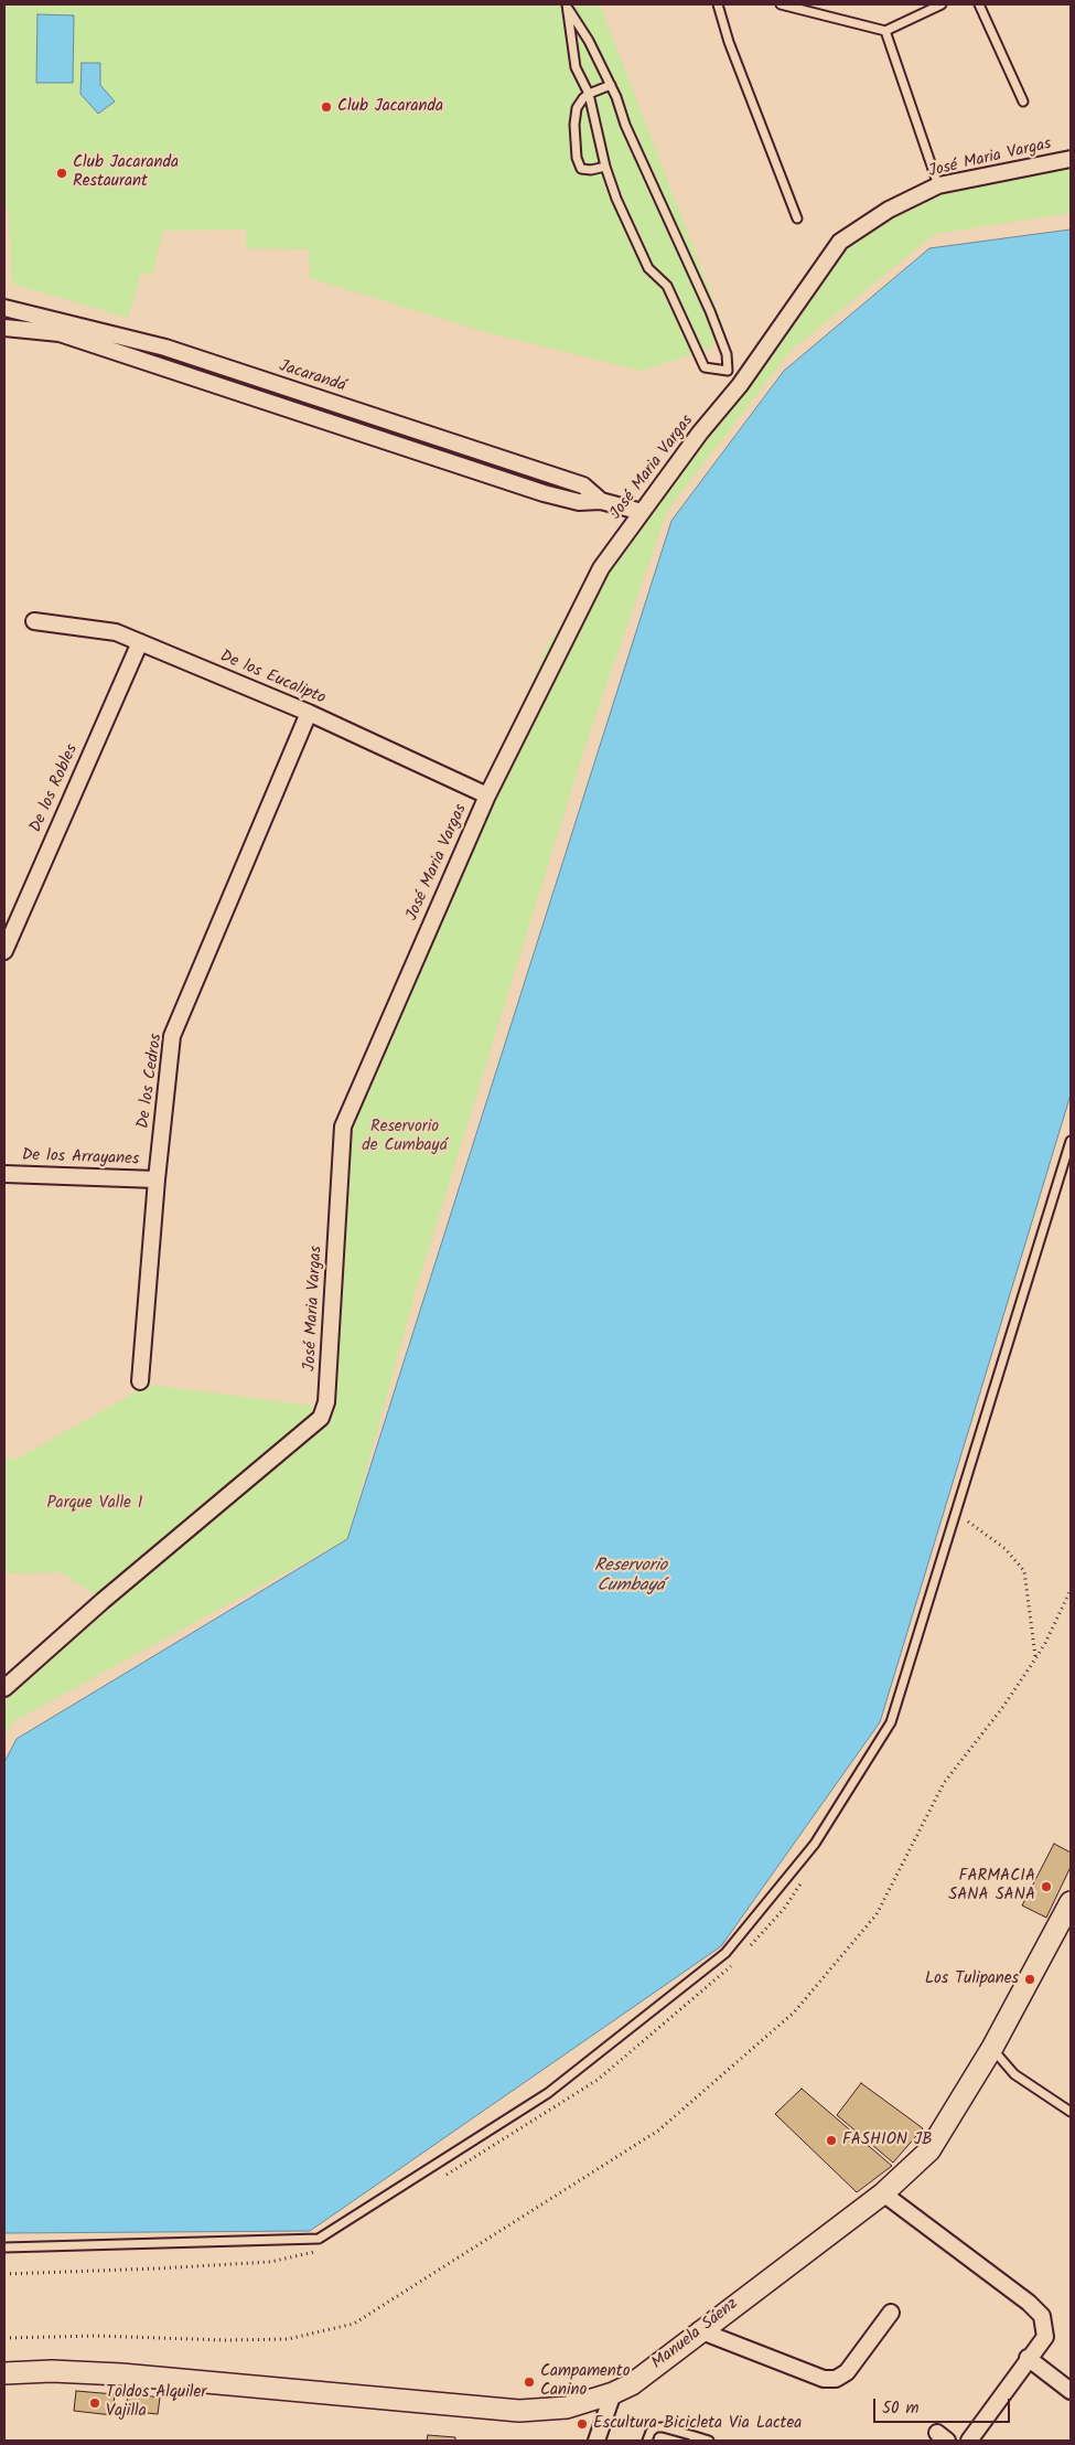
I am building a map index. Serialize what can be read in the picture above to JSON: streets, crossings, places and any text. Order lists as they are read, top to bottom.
{
  "streets": {
    "street": [
      "José Maria Vargas",
      "Jacarandá",
      "De los Eucalipto",
      "De los Robles",
      "De los Cedros",
      "De los Arrayanes",
      "Manuela Sáenz"
    ]
  },
  "crossings": [
    ["José Maria Vargas", "Jacarandá"],
    ["José Maria Vargas", "De los Eucalipto"],
    ["De los Eucalipto", "De los Robles"],
    ["De los Eucalipto", "De los Cedros"],
    ["De los Cedros", "De los Arrayanes"]
  ],
  "water": ["Reservorio Cumbayá"],
  "parks": ["Reservorio de Cumbayá", "Parque Valle 1"],
  "places": [
    "Club Jacaranda",
    "Club Jacaranda Restaurant",
    "FARMACIA SANA SANA",
    "Los Tulipanes",
    "FASHION JB",
    "Campamento Canino",
    "Toldos Alquiler Vajilla",
    "Escultura Bicicleta Via Lactea"
  ],
  "scale_bar": "50 m"
}
